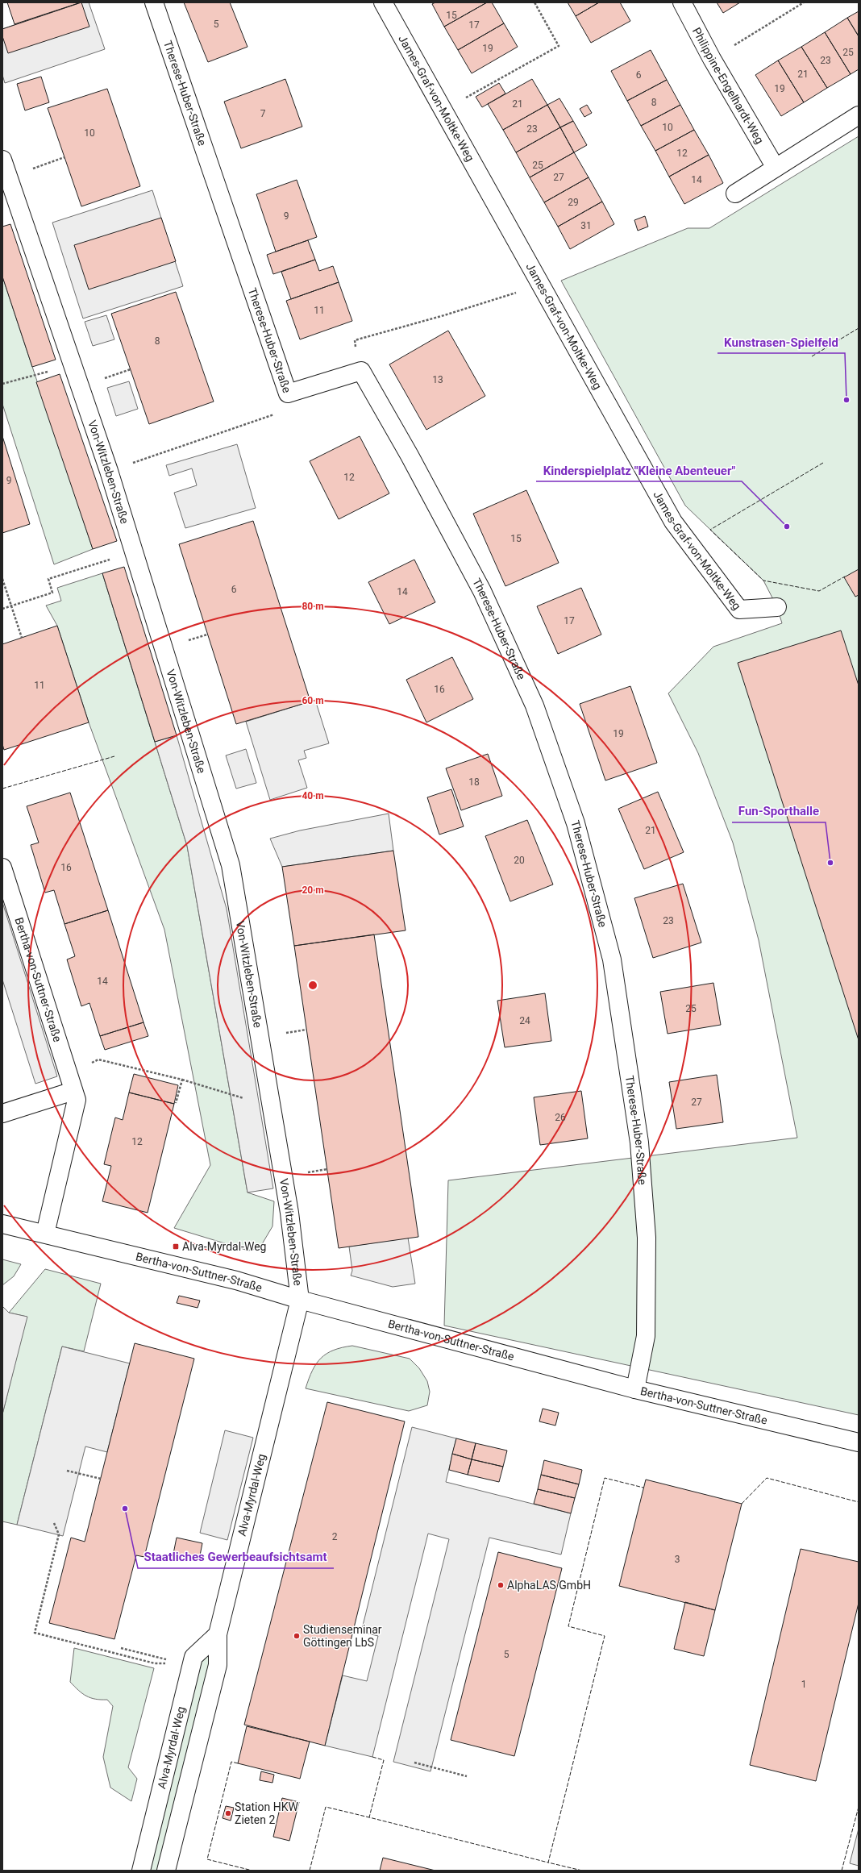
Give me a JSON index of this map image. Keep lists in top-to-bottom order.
{
  "streets": {
    "street": [
      "Philippine-Engelhardt-Weg",
      "Therese-Huber-Straße",
      "James-Graf-von-Moltke-Weg",
      "Von-Witzleben-Straße",
      "Bertha-von-Suttner-Straße",
      "Alva-Myrdal-Weg"
    ]
  },
  "crossings": [
    ["Therese-Huber-Straße", "Bertha-von-Suttner-Straße"],
    ["Von-Witzleben-Straße", "Bertha-von-Suttner-Straße"],
    ["Von-Witzleben-Straße", "Alva-Myrdal-Weg"],
    ["Bertha-von-Suttner-Straße", "Alva-Myrdal-Weg"]
  ],
  "places": {
    "other": [
      "Kunstrasen-Spielfeld",
      "Kinderspielplatz \"Kleine Abenteuer\"",
      "Fun-Sporthalle",
      "Staatliches Gewerbeaufsichtsamt",
      "AlphaLAS GmbH",
      "Studienseminar Göttingen LbS",
      "Station HKW Zieten 2"
    ],
    "transit": ["Alva-Myrdal-Weg"]
  },
  "house_numbers": [
    "15",
    "5",
    "17",
    "19",
    "25",
    "23",
    "21",
    "6",
    "19",
    "8",
    "21",
    "7",
    "10",
    "23",
    "10",
    "12",
    "25",
    "27",
    "14",
    "29",
    "9",
    "31",
    "11",
    "8",
    "13",
    "12",
    "9",
    "15",
    "6",
    "14",
    "17",
    "11",
    "16",
    "19",
    "18",
    "21",
    "20",
    "16",
    "23",
    "14",
    "25",
    "24",
    "27",
    "26",
    "12",
    "2",
    "3",
    "5",
    "1"
  ],
  "rings": [
    "80 m",
    "60 m",
    "40 m",
    "20 m"
  ]
}
